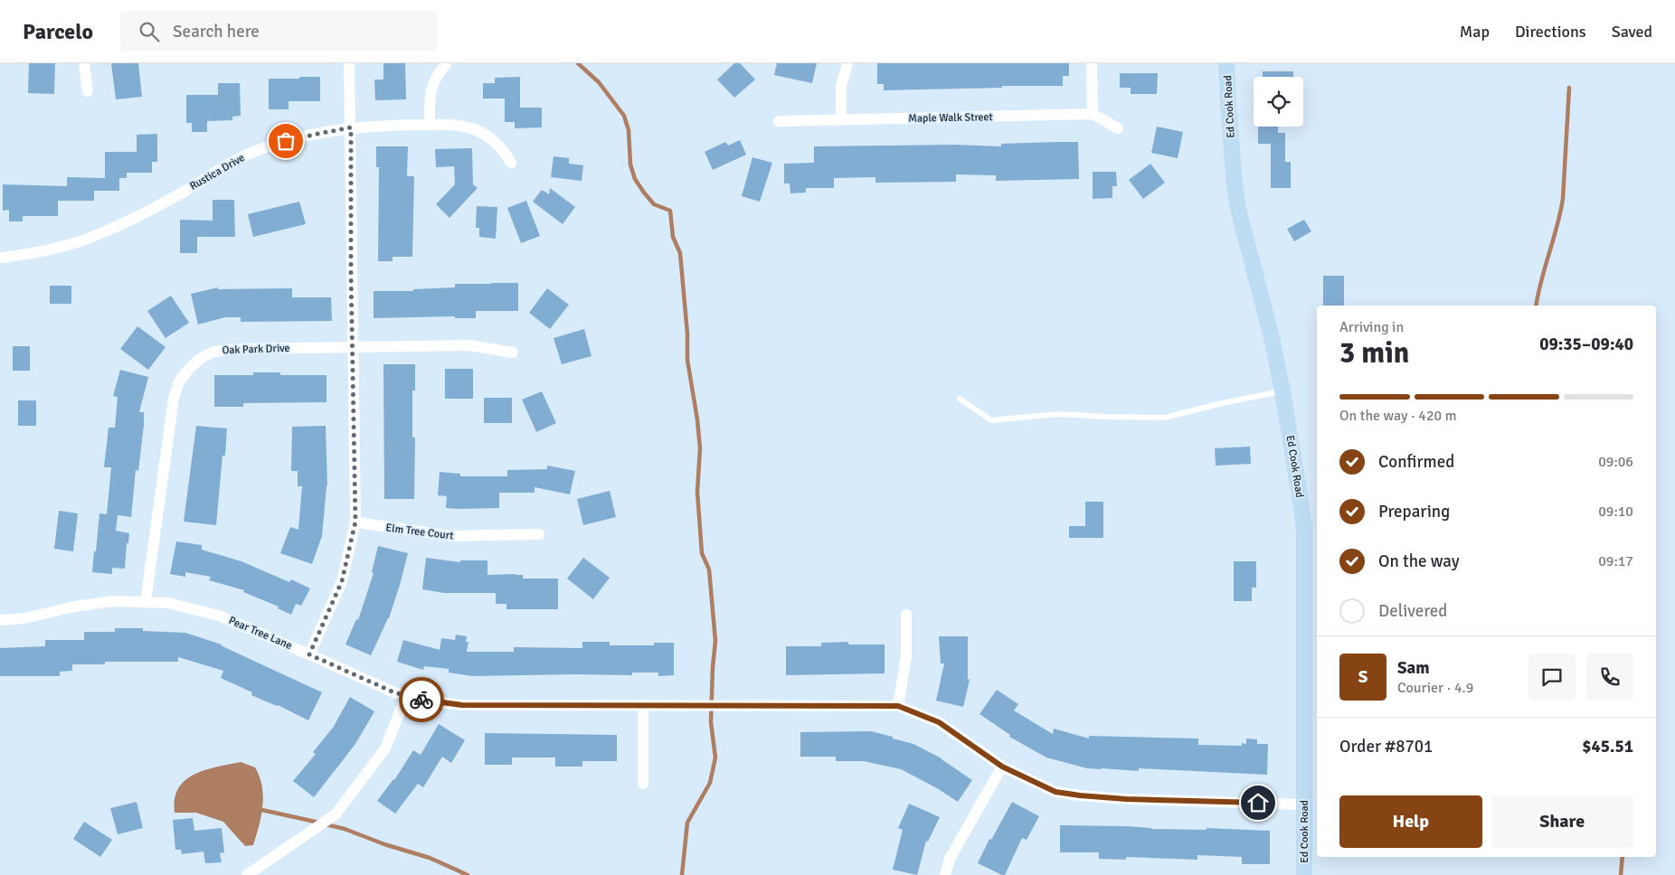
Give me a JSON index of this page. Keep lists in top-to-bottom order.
{
  "streets": {
    "street": [
      "Ed Cook Road",
      "Maple Walk Street",
      "Rustica Drive",
      "Oak Park Drive",
      "Elm Tree Court",
      "Pear Tree Lane"
    ]
  },
  "crossings": [
    ["Ed Cook Road", "Pear Tree Lane"],
    ["Oak Park Drive", "Pear Tree Lane"]
  ],
  "page": {
    "header": "Parcelo",
    "search": "Search here",
    "nav": ["Map", "Directions", "Saved"],
    "heading": ["3 min", "Arriving in", "09:35–09:40"],
    "panel": [
      "Sam",
      "Courier · 4.9",
      "Order #8701",
      "$45.51"
    ],
    "bar": "On the way · 420 m",
    "list": [
      ["Confirmed", "09:06"],
      ["Preparing", "09:10"],
      ["On the way", "09:17"],
      "Delivered"
    ],
    "round": "S",
    "buttons": ["Help", "Share"]
  }
}
